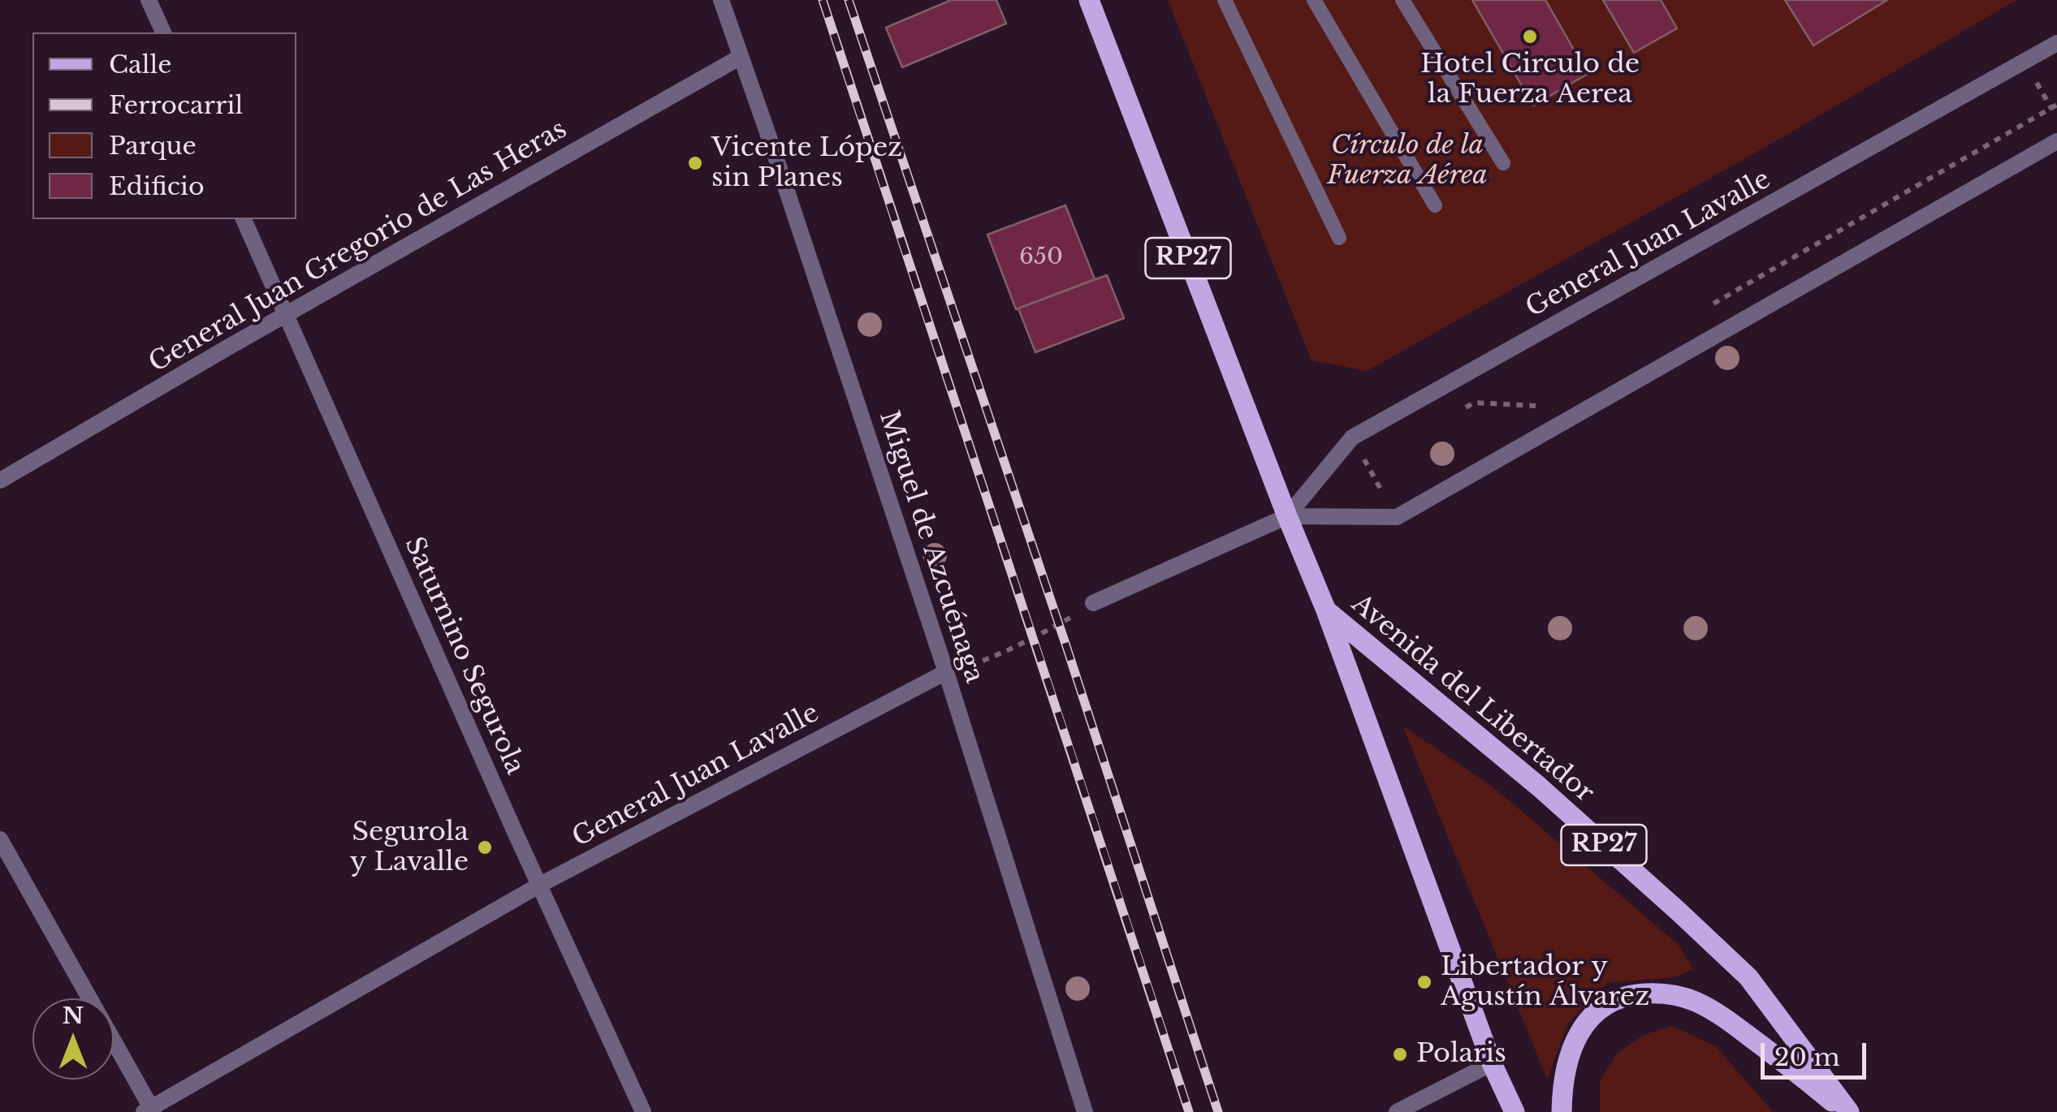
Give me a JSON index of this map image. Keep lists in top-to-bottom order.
{
  "streets": {
    "main road": ["RP27", "Avenida del Libertador"],
    "street": [
      "General Juan Lavalle",
      "General Juan Gregorio de Las Heras",
      "Miguel de Azcuénaga",
      "Saturnino Segurola"
    ]
  },
  "crossings": [
    ["General Juan Lavalle", "Miguel de Azcuénaga"],
    ["General Juan Lavalle", "Saturnino Segurola"],
    ["General Juan Lavalle", "Avenida del Libertador"],
    ["General Juan Gregorio de Las Heras", "Miguel de Azcuénaga"],
    ["General Juan Gregorio de Las Heras", "Saturnino Segurola"]
  ],
  "parks": ["Círculo de la Fuerza Aérea"],
  "places": [
    "Hotel Circulo de la Fuerza Aerea",
    "Vicente López sin Planes",
    "Segurola y Lavalle",
    "Libertador y Agustín Álvarez",
    "Polaris"
  ],
  "house_numbers": ["650"],
  "legend": [
    "Calle",
    "Ferrocarril",
    "Parque",
    "Edificio"
  ],
  "scale_bar": "20 m",
  "north": "top"
}
